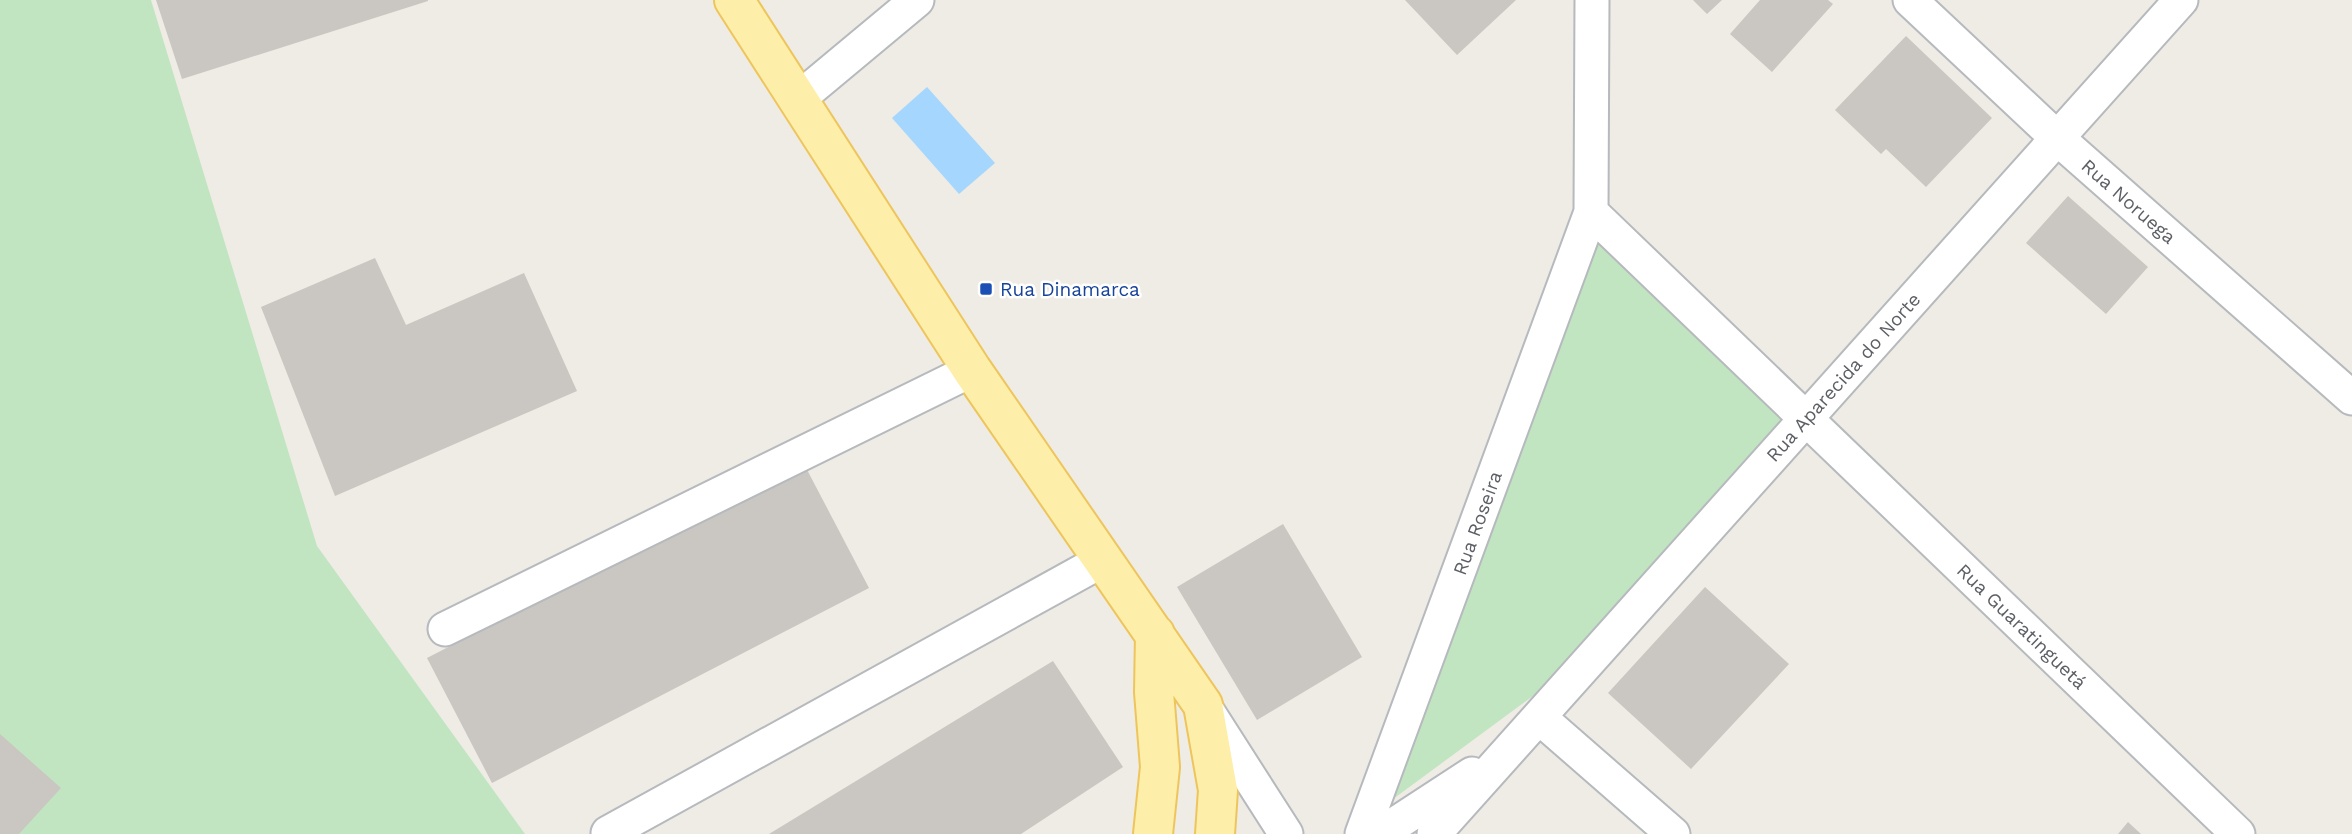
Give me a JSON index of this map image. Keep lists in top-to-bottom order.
{
  "streets": {
    "street": [
      "Rua Noruega",
      "Rua Aparecida do Norte",
      "Rua Roseira",
      "Rua Guaratinguetá"
    ]
  },
  "crossings": [
    ["Rua Noruega", "Rua Aparecida do Norte"],
    ["Rua Aparecida do Norte", "Rua Guaratinguetá"]
  ],
  "places": {
    "transit": ["Rua Dinamarca"]
  }
}
